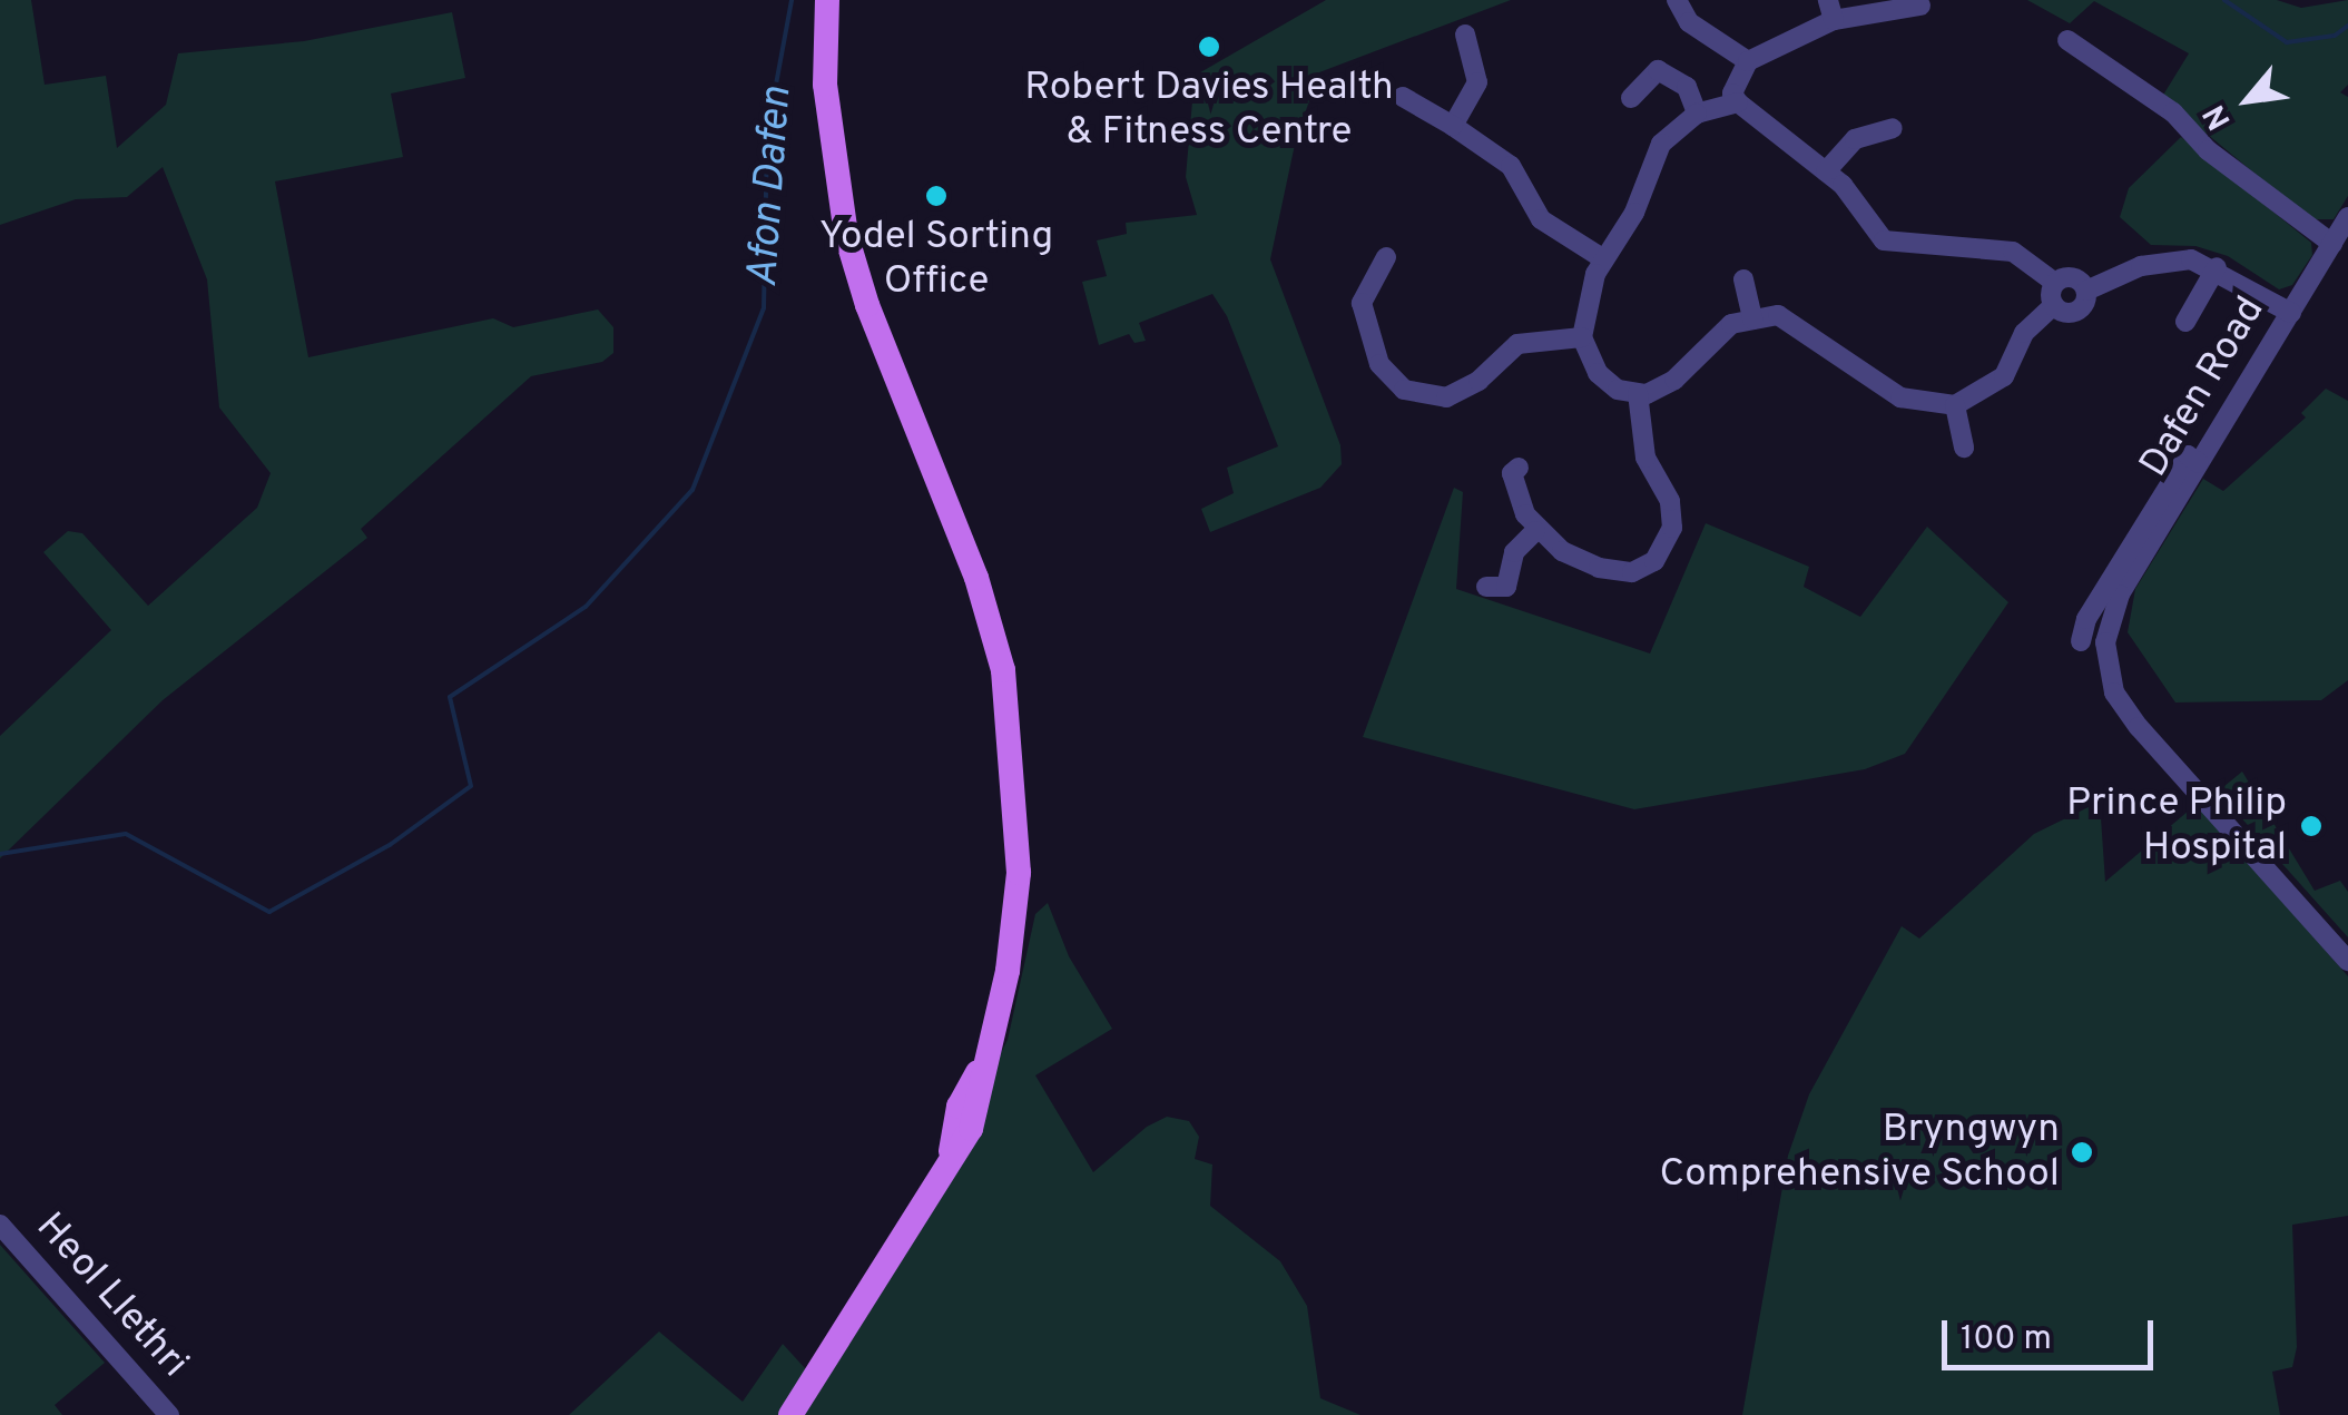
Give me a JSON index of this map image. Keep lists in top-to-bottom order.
{
  "streets": {
    "street": ["Dafen Road", "Heol Llethri"]
  },
  "water": ["Afon Dafen"],
  "places": [
    "Robert Davies Health & Fitness Centre",
    "Yodel Sorting Office",
    "Prince Philip Hospital",
    "Bryngwyn Comprehensive School"
  ],
  "scale_bar": "100 m",
  "north": "bottom left"
}
